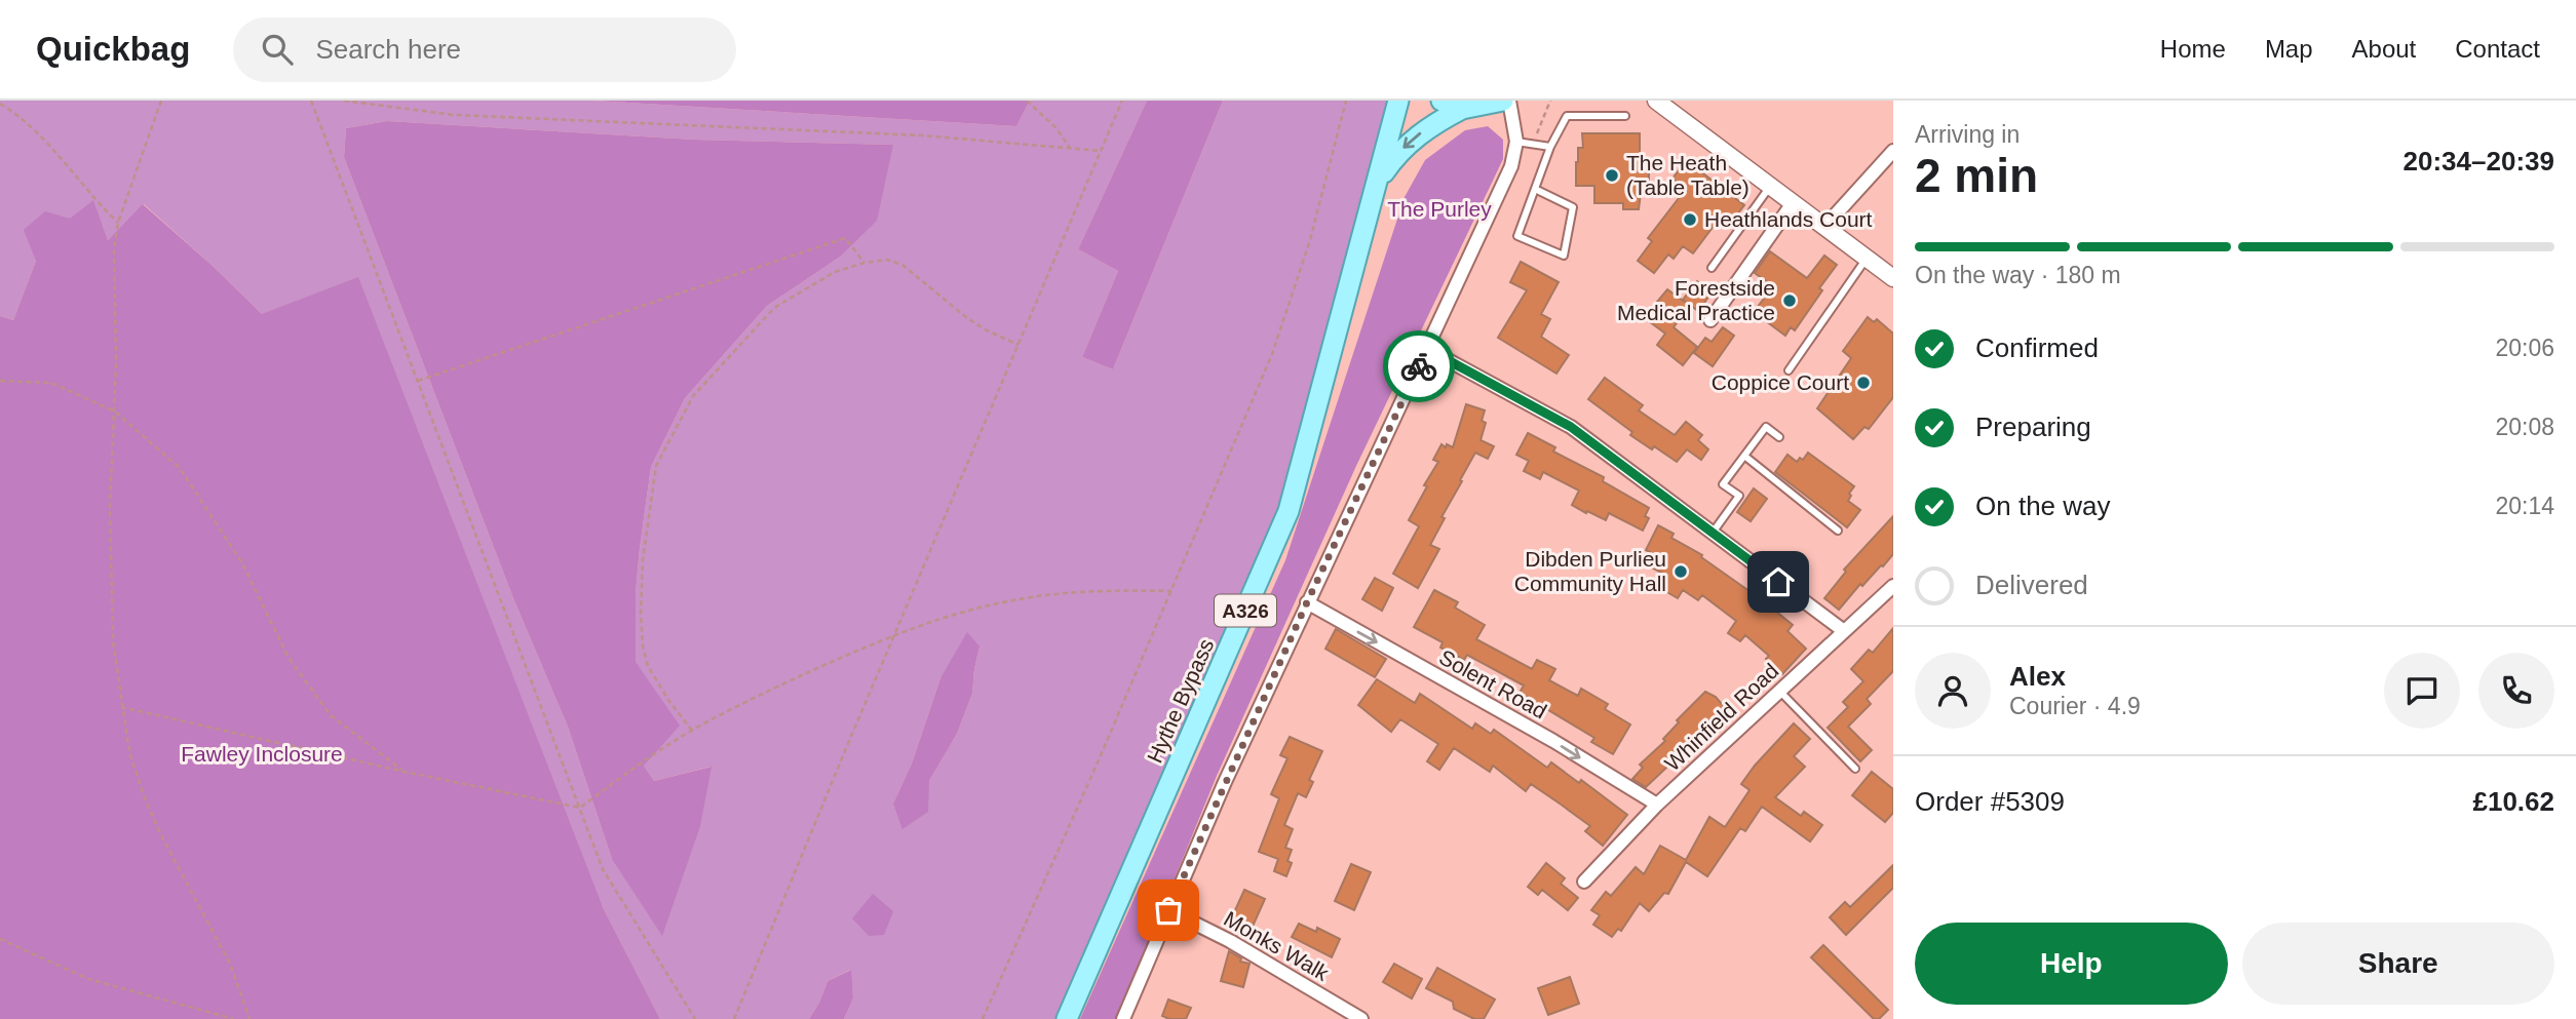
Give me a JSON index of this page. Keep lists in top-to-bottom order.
{
  "streets": {
    "main road": ["A326", "Hythe Bypass"],
    "street": ["Solent Road", "Whinfield Road", "Monks Walk"]
  },
  "crossings": [
    ["Solent Road", "Whinfield Road"]
  ],
  "one_way": ["Solent Road"],
  "parks": ["The Purley", "Fawley Inclosure"],
  "places": [
    "The Heath (Table Table)",
    "Heathlands Court",
    "Forestside Medical Practice",
    "Coppice Court",
    "Dibden Purlieu Community Hall"
  ],
  "page": {
    "header": "Quickbag",
    "search": "Search here",
    "nav": [
      "Home",
      "Map",
      "About",
      "Contact"
    ],
    "heading": ["2 min", "Arriving in", "20:34–20:39"],
    "panel": [
      "Alex",
      "Courier · 4.9",
      "Order #5309",
      "£10.62"
    ],
    "bar": "On the way · 180 m",
    "list": [
      ["Confirmed", "20:06"],
      ["Preparing", "20:08"],
      ["On the way", "20:14"],
      "Delivered"
    ],
    "buttons": ["Help", "Share"]
  }
}
